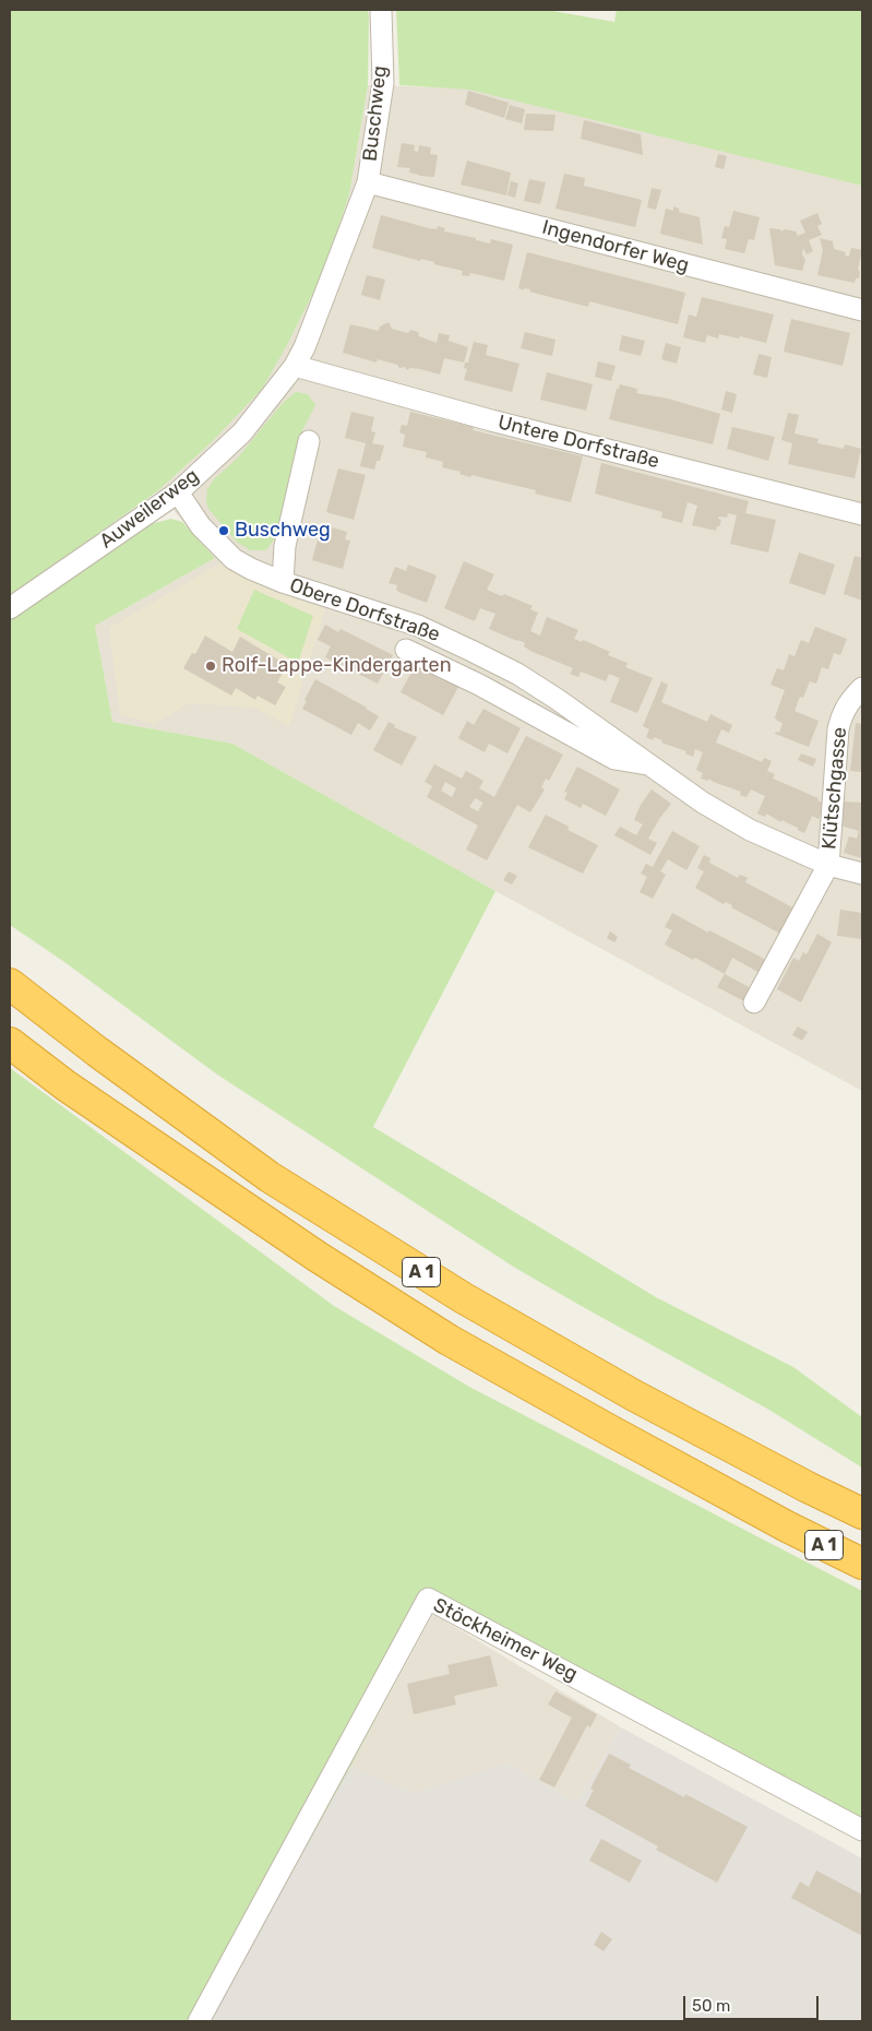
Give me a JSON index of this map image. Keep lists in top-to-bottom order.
{
  "streets": {
    "highway": ["A 1"],
    "street": [
      "Buschweg",
      "Ingendorfer Weg",
      "Untere Dorfstraße",
      "Auweilerweg",
      "Obere Dorfstraße",
      "Klütschgasse",
      "Stöckheimer Weg"
    ]
  },
  "crossings": [
    ["Buschweg", "Ingendorfer Weg"],
    ["Buschweg", "Untere Dorfstraße"],
    ["Buschweg", "Auweilerweg"],
    ["Untere Dorfstraße", "Auweilerweg"],
    ["Auweilerweg", "Obere Dorfstraße"],
    ["Obere Dorfstraße", "Klütschgasse"]
  ],
  "places": ["Buschweg", "Rolf-Lappe-Kindergarten"],
  "scale_bar": "50 m"
}
